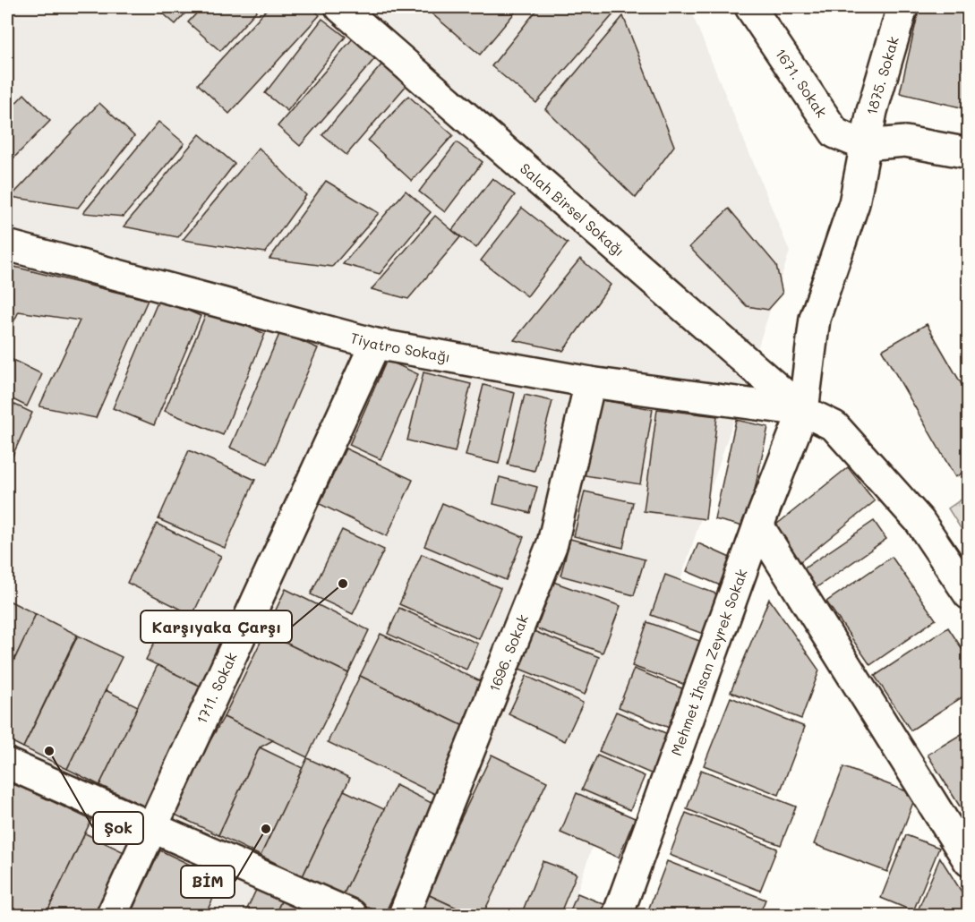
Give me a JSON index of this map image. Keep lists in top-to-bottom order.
{
  "streets": {
    "street": [
      "1875. Sokak",
      "1671. Sokak",
      "Salah Birsel Sokağı",
      "Tiyatro Sokağı",
      "1696. Sokak",
      "Mehmet İhsan Zeyrek Sokak",
      "1711. Sokak"
    ]
  },
  "crossings": [
    ["1875. Sokak", "1671. Sokak"],
    ["1875. Sokak", "Salah Birsel Sokağı"],
    ["1875. Sokak", "Tiyatro Sokağı"],
    ["1875. Sokak", "Mehmet İhsan Zeyrek Sokak"],
    ["Salah Birsel Sokağı", "Tiyatro Sokağı"],
    ["Salah Birsel Sokağı", "Mehmet İhsan Zeyrek Sokak"],
    ["Tiyatro Sokağı", "1696. Sokak"],
    ["Tiyatro Sokağı", "Mehmet İhsan Zeyrek Sokak"],
    ["Tiyatro Sokağı", "1711. Sokak"]
  ],
  "places": ["Karşıyaka Çarşı", "Şok", "BİM"]
}
